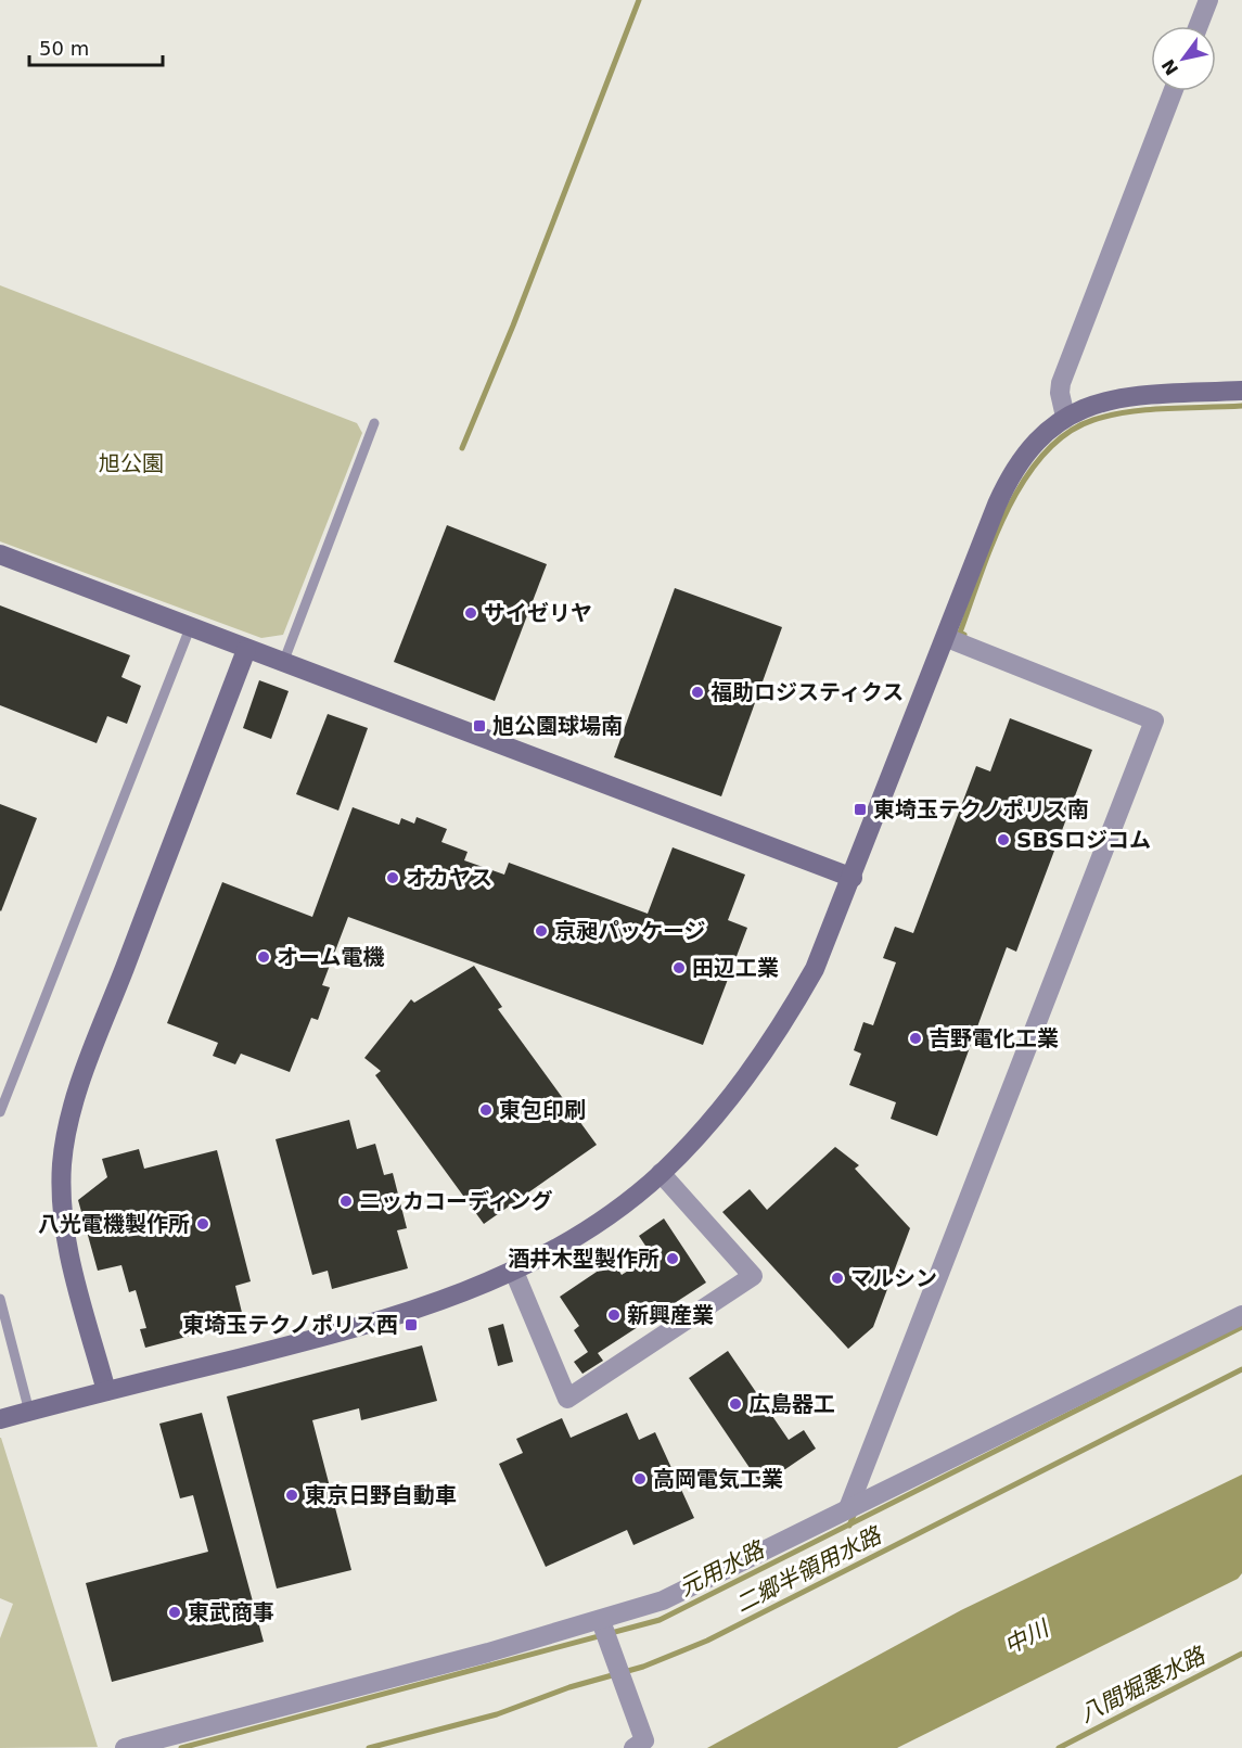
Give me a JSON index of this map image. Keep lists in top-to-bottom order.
{
  "water": [
    "元用水路",
    "二郷半領用水路",
    "中川",
    "八間堀悪水路"
  ],
  "parks": ["旭公園"],
  "places": {
    "other": [
      "サイゼリヤ",
      "福助ロジスティクス",
      "SBSロジコム",
      "オカヤス",
      "京昶パッケージ",
      "オーム電機",
      "田辺工業",
      "吉野電化工業",
      "東包印刷",
      "ニッカコーディング",
      "八光電機製作所",
      "酒井木型製作所",
      "マルシン",
      "新興産業",
      "広島器工",
      "高岡電気工業",
      "東京日野自動車",
      "東武商事"
    ],
    "transit": ["旭公園球場南", "東埼玉テクノポリス南", "東埼玉テクノポリス西"]
  },
  "scale_bar": "50 m",
  "north": "bottom left"
}
